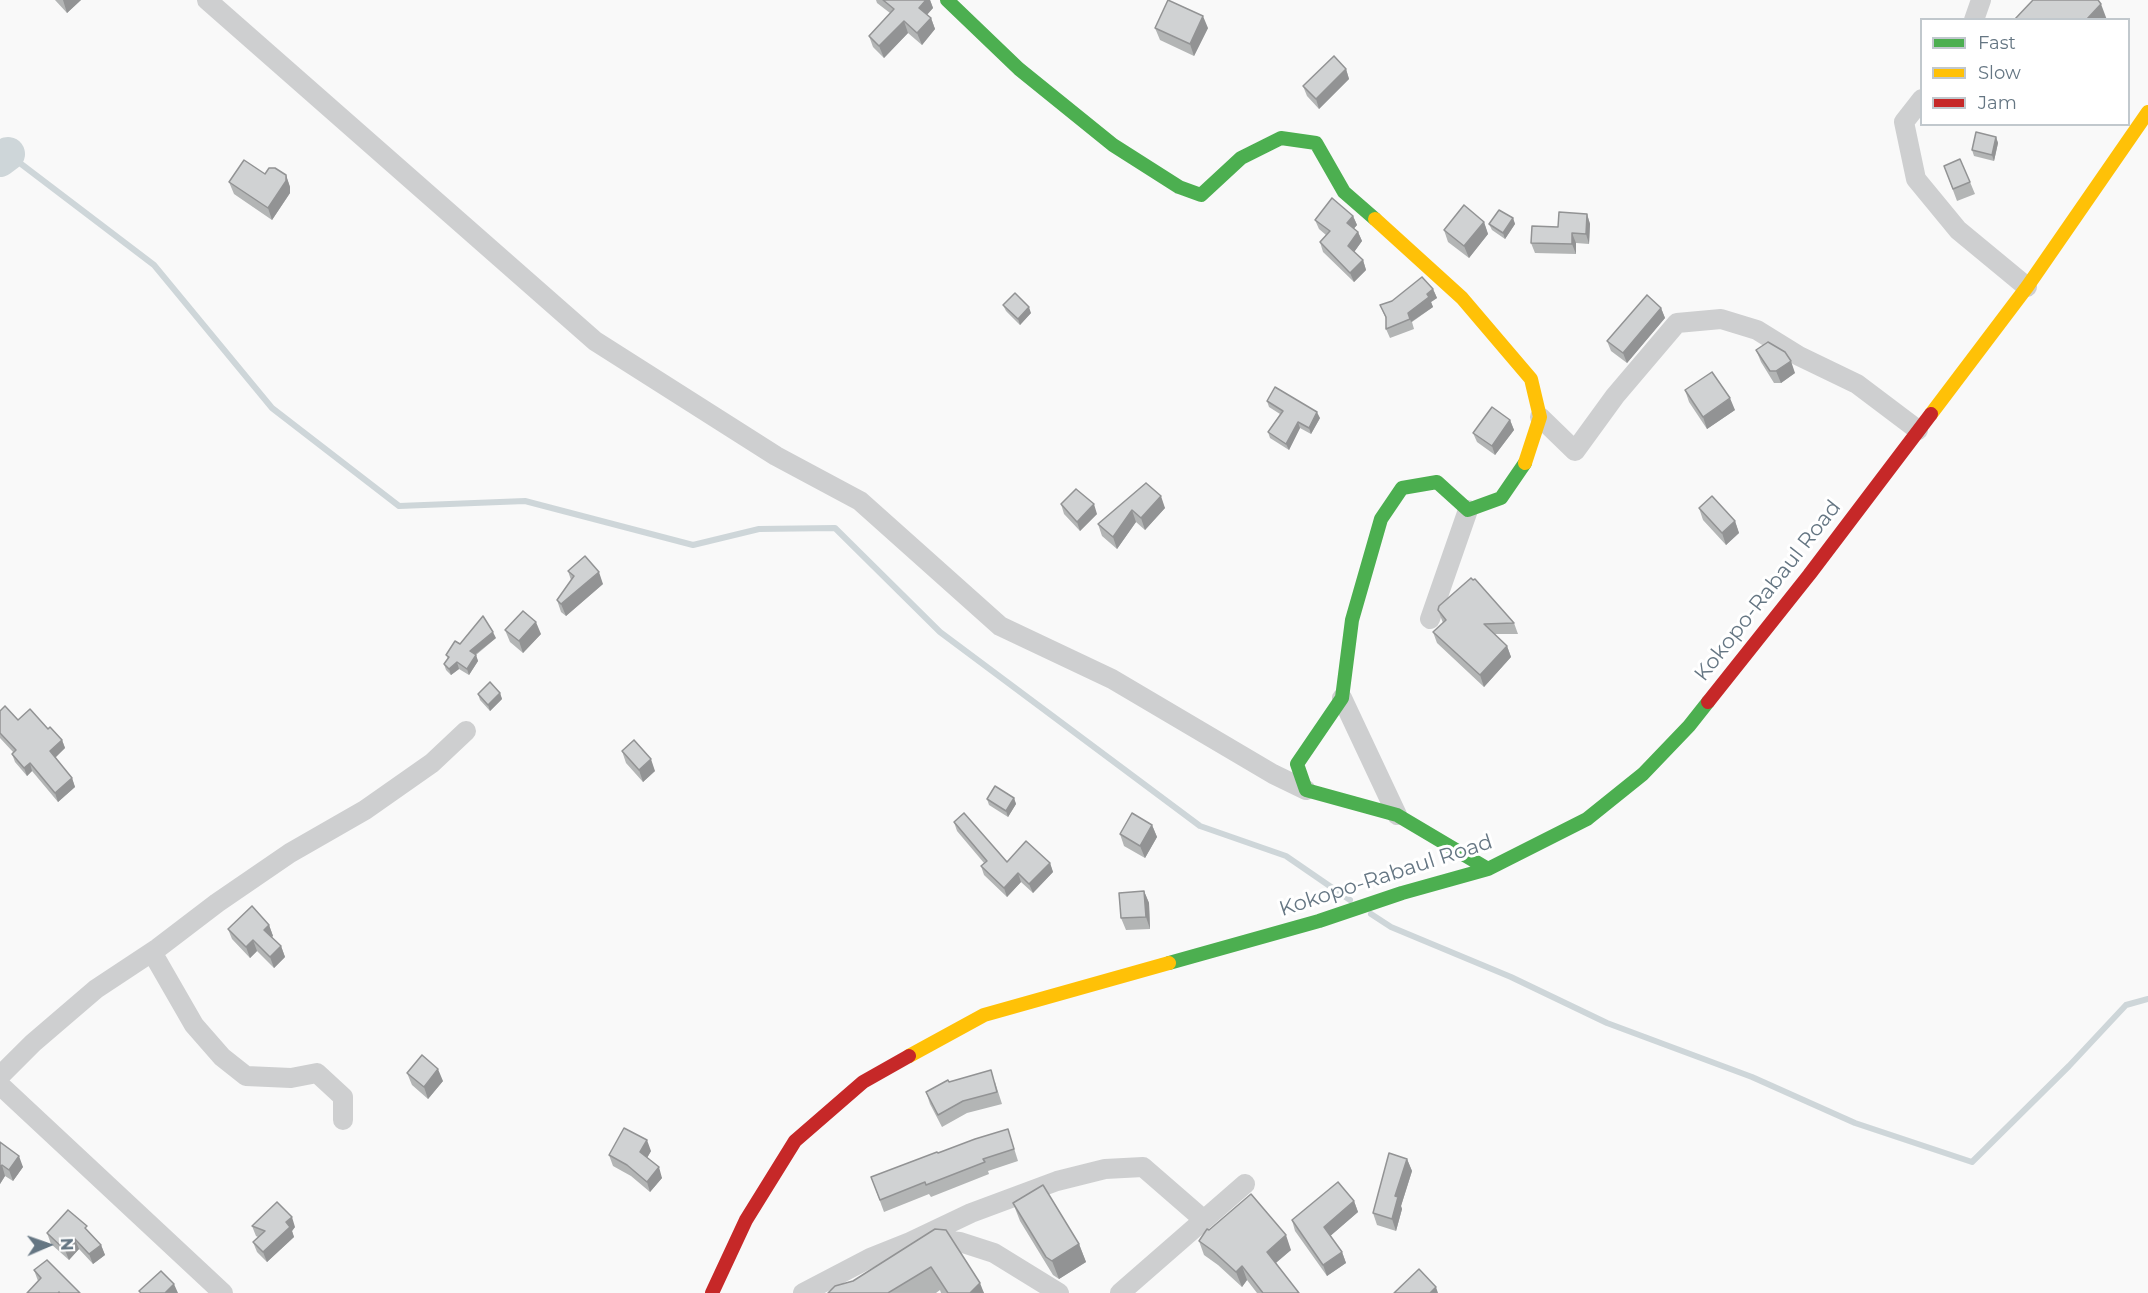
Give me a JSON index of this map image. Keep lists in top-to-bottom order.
{
  "streets": {
    "main road": ["Kokopo-Rabaul Road"]
  },
  "legend": ["Fast", "Slow", "Jam"],
  "north": "right"
}
